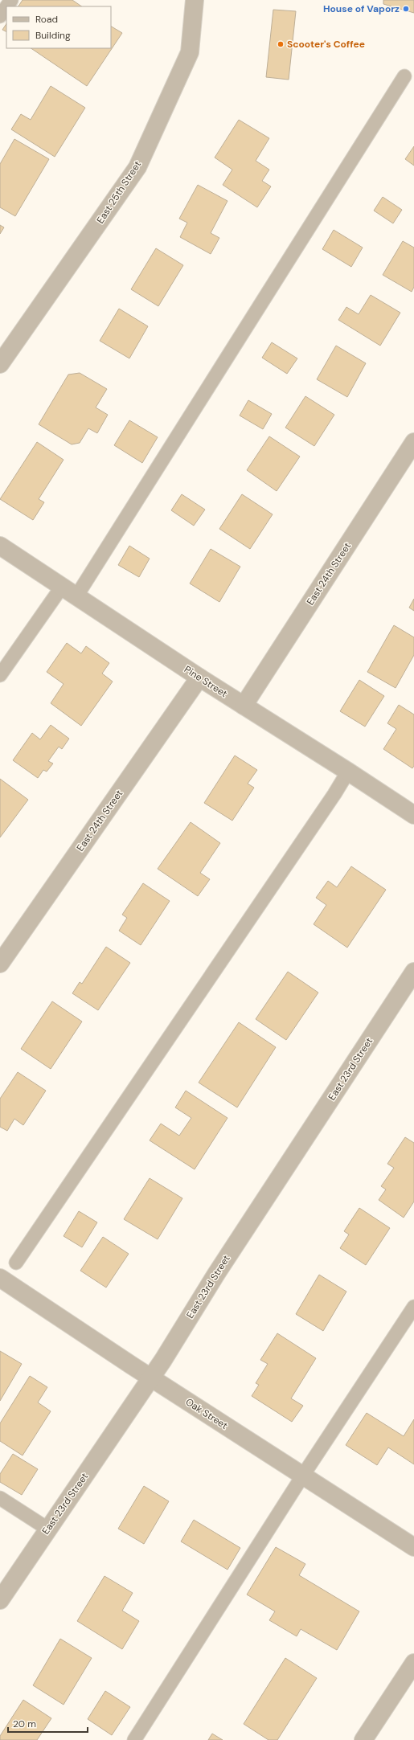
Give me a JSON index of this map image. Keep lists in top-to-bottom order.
{
  "streets": {
    "street": [
      "East 25th Street",
      "East 24th Street",
      "Pine Street",
      "East 23rd Street",
      "Oak Street"
    ]
  },
  "crossings": [
    ["East 24th Street", "Pine Street"],
    ["East 23rd Street", "Oak Street"]
  ],
  "places": ["House of Vaporz", "Scooter's Coffee"],
  "legend": ["Road", "Building"],
  "scale_bar": "20 m"
}
